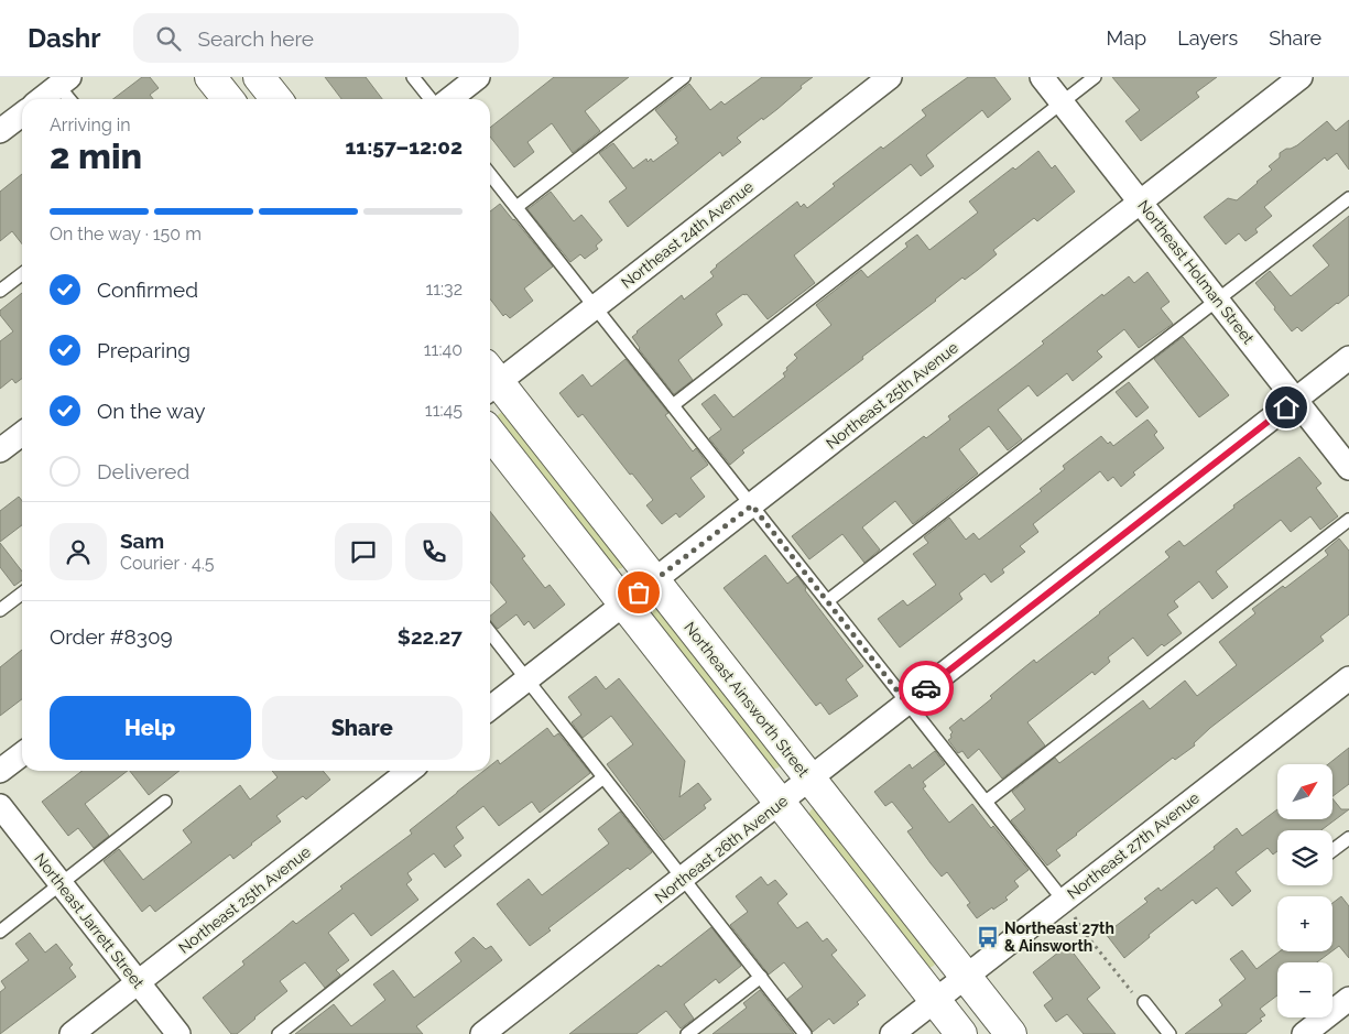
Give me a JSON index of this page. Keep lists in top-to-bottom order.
{
  "streets": {
    "street": [
      "Northeast 24th Avenue",
      "Northeast Holman Street",
      "Northeast 25th Avenue",
      "Northeast Ainsworth Street",
      "Northeast 27th Avenue",
      "Northeast 26th Avenue",
      "Northeast Jarrett Street"
    ]
  },
  "crossings": [
    ["Northeast Holman Street", "Northeast 25th Avenue"],
    ["Northeast Holman Street", "Northeast 26th Avenue"],
    ["Northeast 25th Avenue", "Northeast Ainsworth Street"],
    ["Northeast 25th Avenue", "Northeast Jarrett Street"],
    ["Northeast Ainsworth Street", "Northeast 27th Avenue"],
    ["Northeast Ainsworth Street", "Northeast 26th Avenue"]
  ],
  "places": {
    "bus stop": ["Northeast 27th & Ainsworth"]
  },
  "north": "top right",
  "page": {
    "header": "Dashr",
    "search": "Search here",
    "nav": ["Map", "Layers", "Share"],
    "heading": ["2 min", "Arriving in", "11:57–12:02"],
    "panel": [
      "Sam",
      "Courier · 4.5",
      "Order #8309",
      "$22.27"
    ],
    "bar": "On the way · 150 m",
    "list": [
      ["Confirmed", "11:32"],
      ["Preparing", "11:40"],
      ["On the way", "11:45"],
      "Delivered"
    ],
    "buttons": ["Help", "Share"],
    "map_buttons": ["+", "−"]
  }
}
